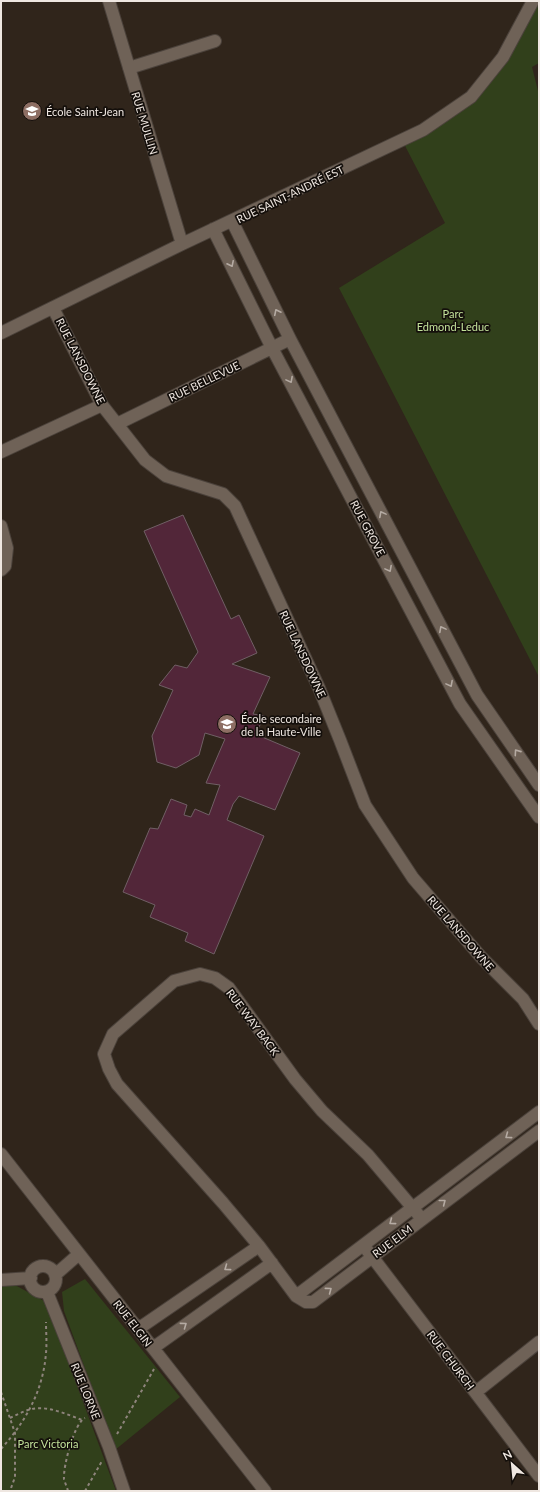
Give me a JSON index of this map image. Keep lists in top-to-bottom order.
{
  "streets": {
    "street": [
      "RUE MULLIN",
      "RUE SAINT-ANDRÉ EST",
      "RUE LANSDOWNE",
      "RUE BELLEVUE",
      "RUE GROVE",
      "RUE WAY BACK",
      "RUE ELM",
      "RUE ELGIN",
      "RUE CHURCH",
      "RUE LORNE"
    ]
  },
  "crossings": [
    ["RUE MULLIN", "RUE SAINT-ANDRÉ EST"],
    ["RUE SAINT-ANDRÉ EST", "RUE LANSDOWNE"],
    ["RUE SAINT-ANDRÉ EST", "RUE GROVE"],
    ["RUE LANSDOWNE", "RUE BELLEVUE"],
    ["RUE BELLEVUE", "RUE GROVE"],
    ["RUE WAY BACK", "RUE ELM"],
    ["RUE ELM", "RUE CHURCH"]
  ],
  "parks": ["Parc Edmond-Leduc", "Parc Victoria"],
  "places": {
    "school or university": ["École Saint-Jean", "École secondaire de la Haute-Ville"]
  },
  "north": "top left"
}
